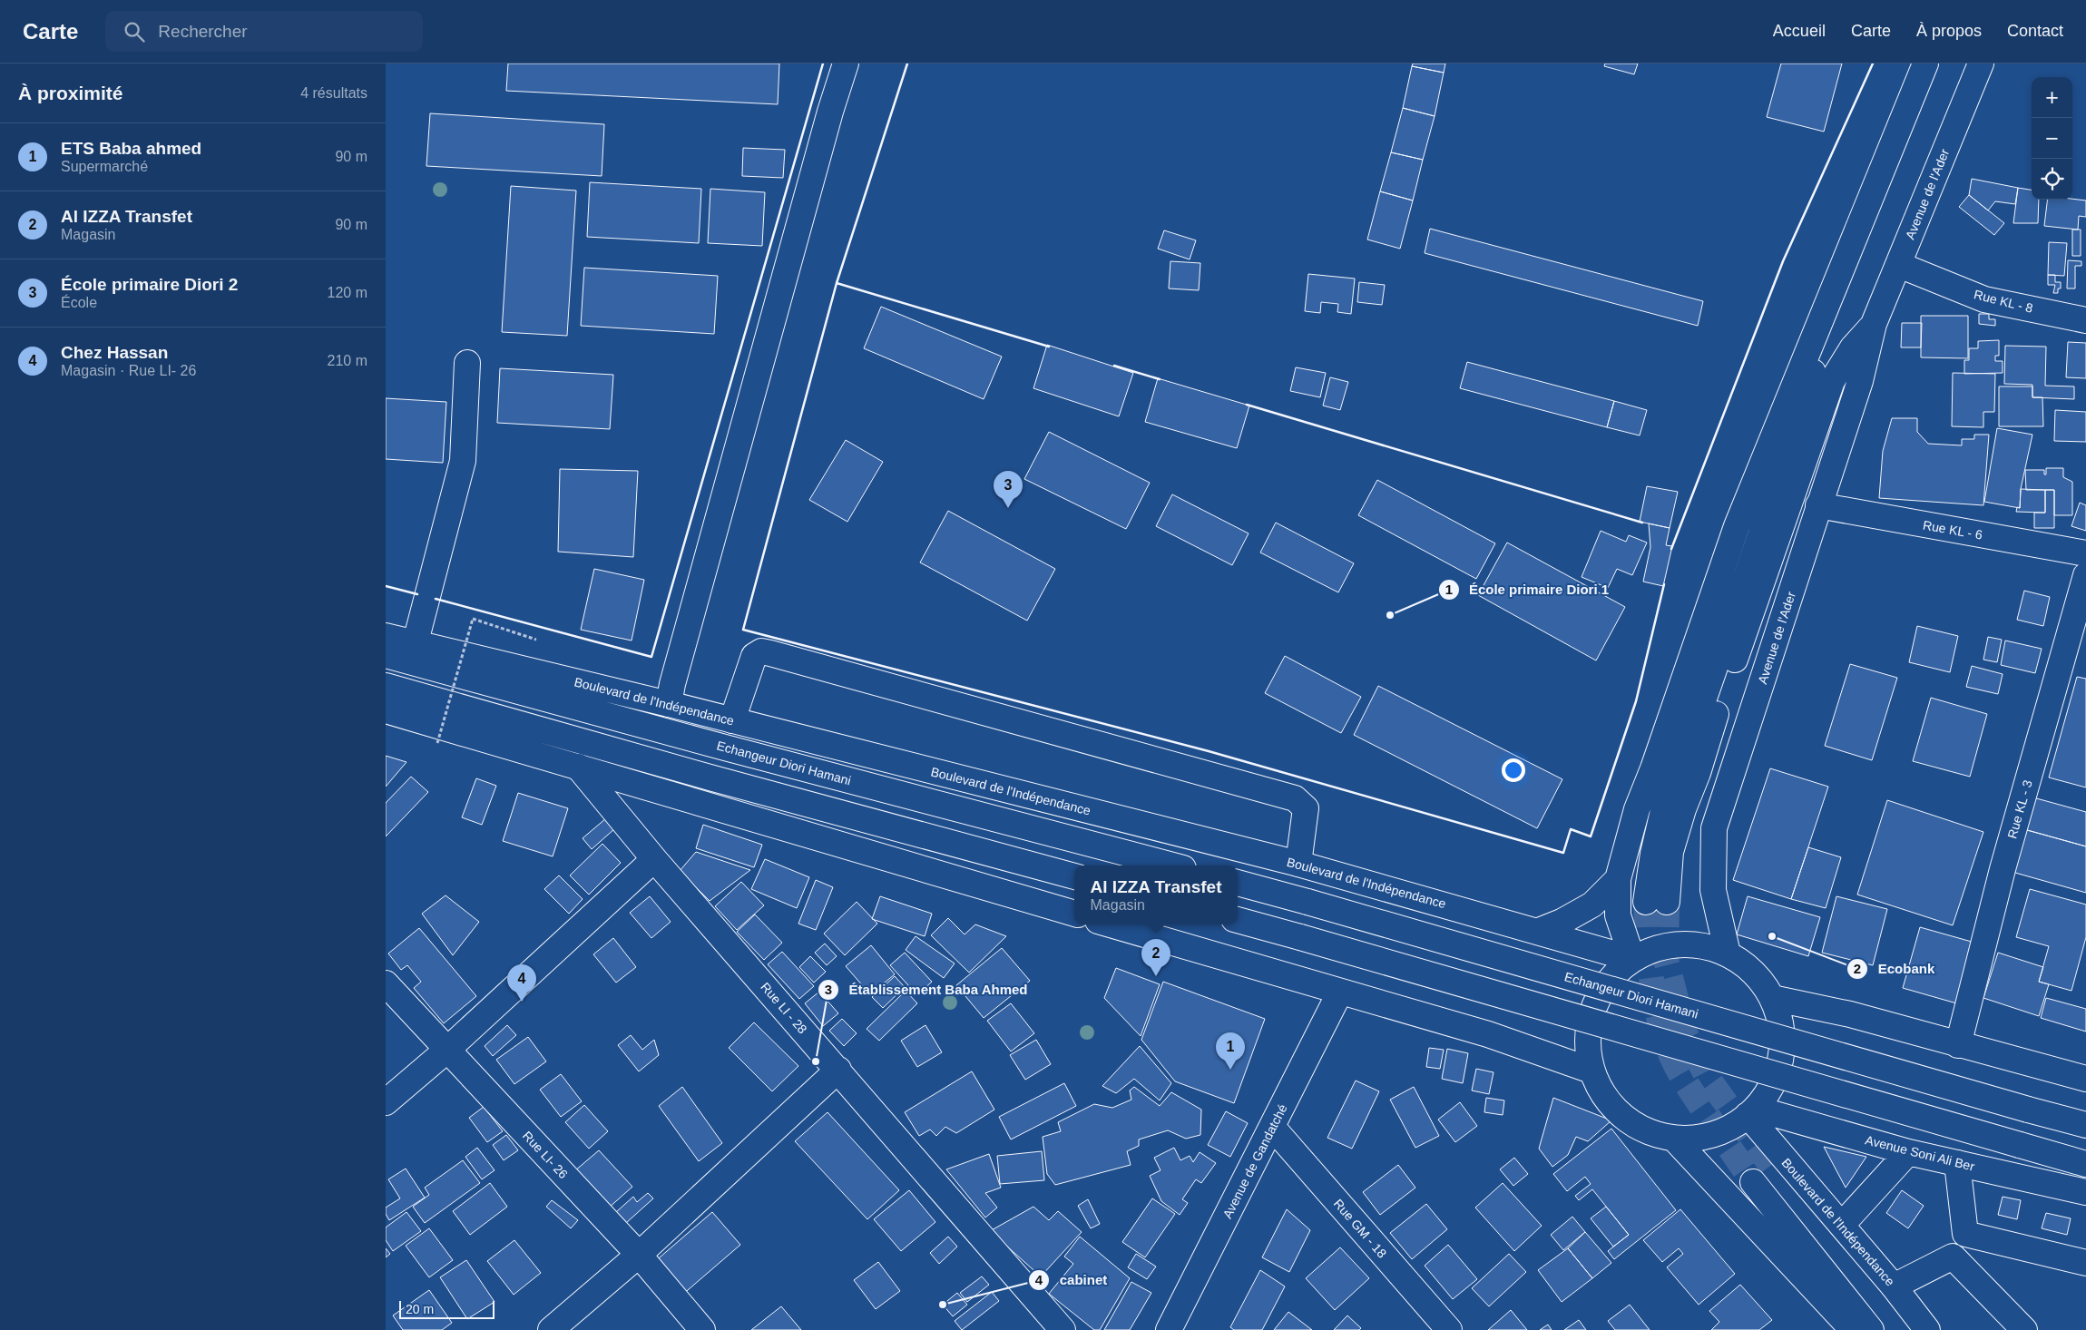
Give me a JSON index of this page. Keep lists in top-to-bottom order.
{
  "streets": {
    "main road": [
      "Avenue de l'Ader",
      "Rue KL - 8",
      "Rue KL - 6",
      "Boulevard de l'Indépendance",
      "Echangeur Diori Hamani",
      "Rue KL - 3",
      "Rue LI - 28",
      "Avenue Soni Ali Ber",
      "Rue LI- 26",
      "Avenue de Gandatché",
      "Rue GM - 18"
    ]
  },
  "crossings": [
    ["Avenue de l'Ader", "Rue KL - 8"],
    ["Avenue de l'Ader", "Rue KL - 6"],
    ["Avenue de l'Ader", "Boulevard de l'Indépendance"],
    ["Boulevard de l'Indépendance", "Avenue Soni Ali Ber"],
    ["Avenue de Gandatché", "Rue GM - 18"]
  ],
  "places": [
    "École primaire Diori 1",
    "Ecobank",
    "Établissement Baba Ahmed",
    "cabinet"
  ],
  "scale_bar": "20 m",
  "page": {
    "header": "Carte",
    "search": "Rechercher",
    "nav": [
      "Accueil",
      "Carte",
      "À propos",
      "Contact"
    ],
    "heading": ["À proximité", "4 résultats"],
    "map_buttons": ["+", "−"],
    "list": [
      {
        "mark": "1",
        "name": "ETS Baba ahmed",
        "note": "Supermarché",
        "value": "90 m"
      },
      {
        "mark": "2",
        "name": "Al IZZA Transfet",
        "note": "Magasin",
        "value": "90 m"
      },
      {
        "mark": "3",
        "name": "École primaire Diori 2",
        "note": "École",
        "value": "120 m"
      },
      {
        "mark": "4",
        "name": "Chez Hassan",
        "note": "Magasin · Rue LI- 26",
        "value": "210 m"
      }
    ],
    "pins": [
      "3",
      "2",
      "4",
      "1"
    ],
    "popup": ["Al IZZA Transfet", "Magasin"],
    "scale": "20 m"
  }
}
